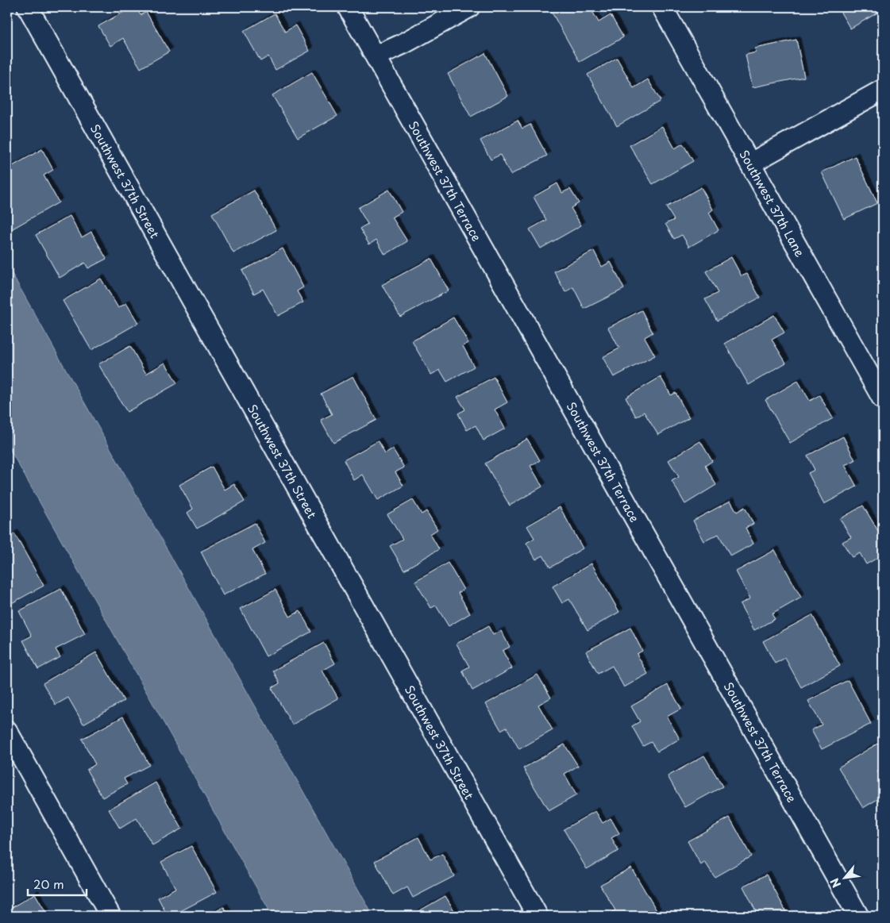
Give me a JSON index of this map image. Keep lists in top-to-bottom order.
{
  "streets": {
    "street": ["Southwest 37th Street", "Southwest 37th Terrace", "Southwest 37th Lane"]
  },
  "scale_bar": "20 m",
  "north": "bottom left"
}
